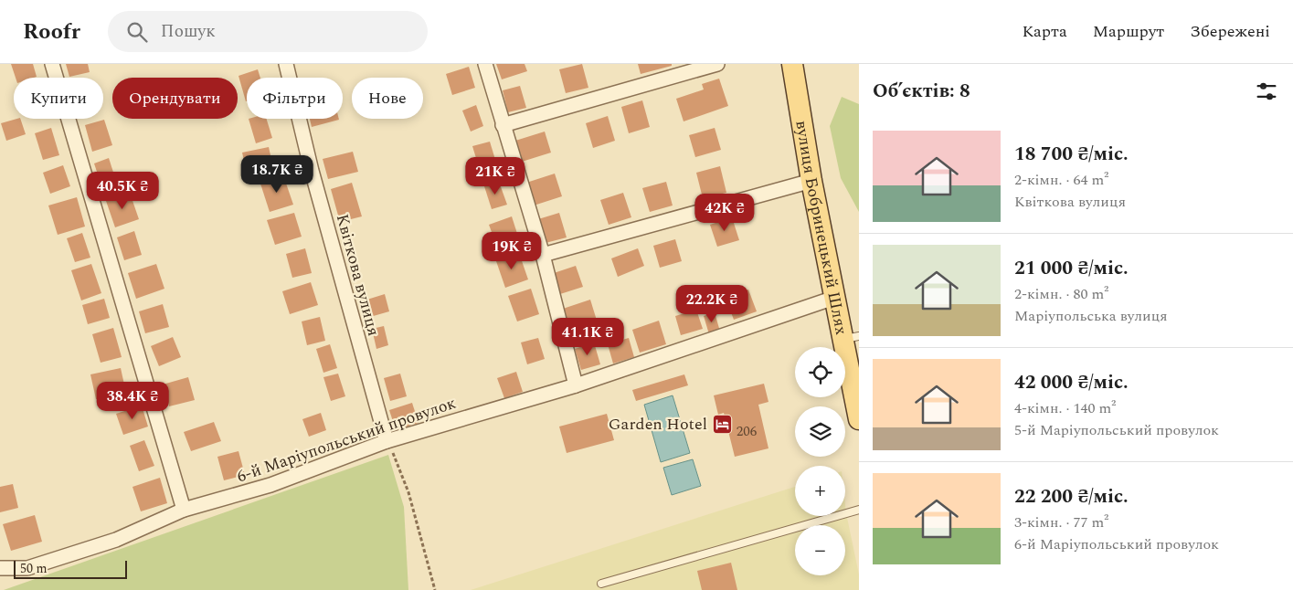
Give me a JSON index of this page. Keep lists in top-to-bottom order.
{
  "streets": {
    "main road": ["вулиця Бобринецький Шлях"],
    "street": ["Квіткова вулиця", "6-й Маріупольський провулок"]
  },
  "crossings": [
    ["вулиця Бобринецький Шлях", "6-й Маріупольський провулок"],
    ["Квіткова вулиця", "6-й Маріупольський провулок"]
  ],
  "places": {
    "hotel": ["Garden Hotel"]
  },
  "house_numbers": ["206"],
  "scale_bar": "50 m",
  "page": {
    "header": "Roofr",
    "search": "Пошук",
    "nav": ["Карта", "Маршрут", "Збережені"],
    "heading": "Об’єктів: 8",
    "chip": [
      "Купити",
      "Орендувати",
      "Фільтри",
      "Нове"
    ],
    "list": [
      {
        "name": "18 700 ₴/міс.",
        "note": "2-кімн. · 64 m² · Квіткова вулиця"
      },
      {
        "name": "21 000 ₴/міс.",
        "note": "2-кімн. · 80 m² · Маріупольська вулиця"
      },
      {
        "name": "42 000 ₴/міс.",
        "note": "4-кімн. · 140 m² · 5-й Маріупольський провулок"
      },
      {
        "name": "22 200 ₴/міс.",
        "note": "3-кімн. · 77 m² · 6-й Маріупольський провулок"
      }
    ],
    "price": [
      "18.7K ₴",
      "21K ₴",
      "40.5K ₴",
      "42K ₴",
      "19K ₴",
      "22.2K ₴",
      "41.1K ₴",
      "38.4K ₴"
    ],
    "map_buttons": ["+", "−"],
    "scale": "50 m"
  }
}
